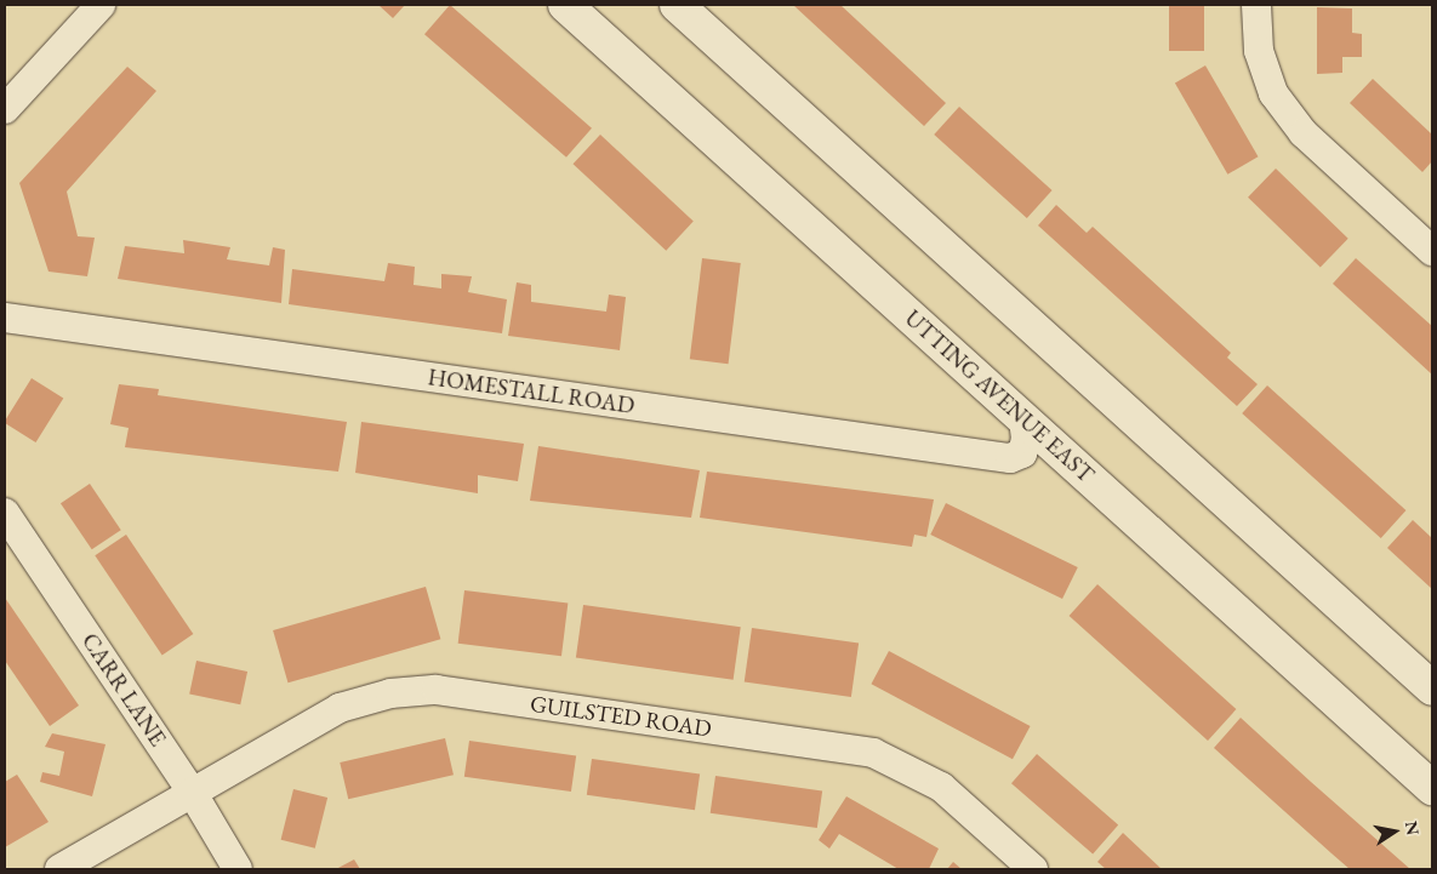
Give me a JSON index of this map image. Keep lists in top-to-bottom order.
{
  "streets": {
    "street": [
      "HOMESTALL ROAD",
      "UTTING AVENUE EAST",
      "CARR LANE",
      "GUILSTED ROAD"
    ]
  },
  "crossings": [
    ["HOMESTALL ROAD", "UTTING AVENUE EAST"],
    ["CARR LANE", "GUILSTED ROAD"]
  ],
  "north": "right"
}
